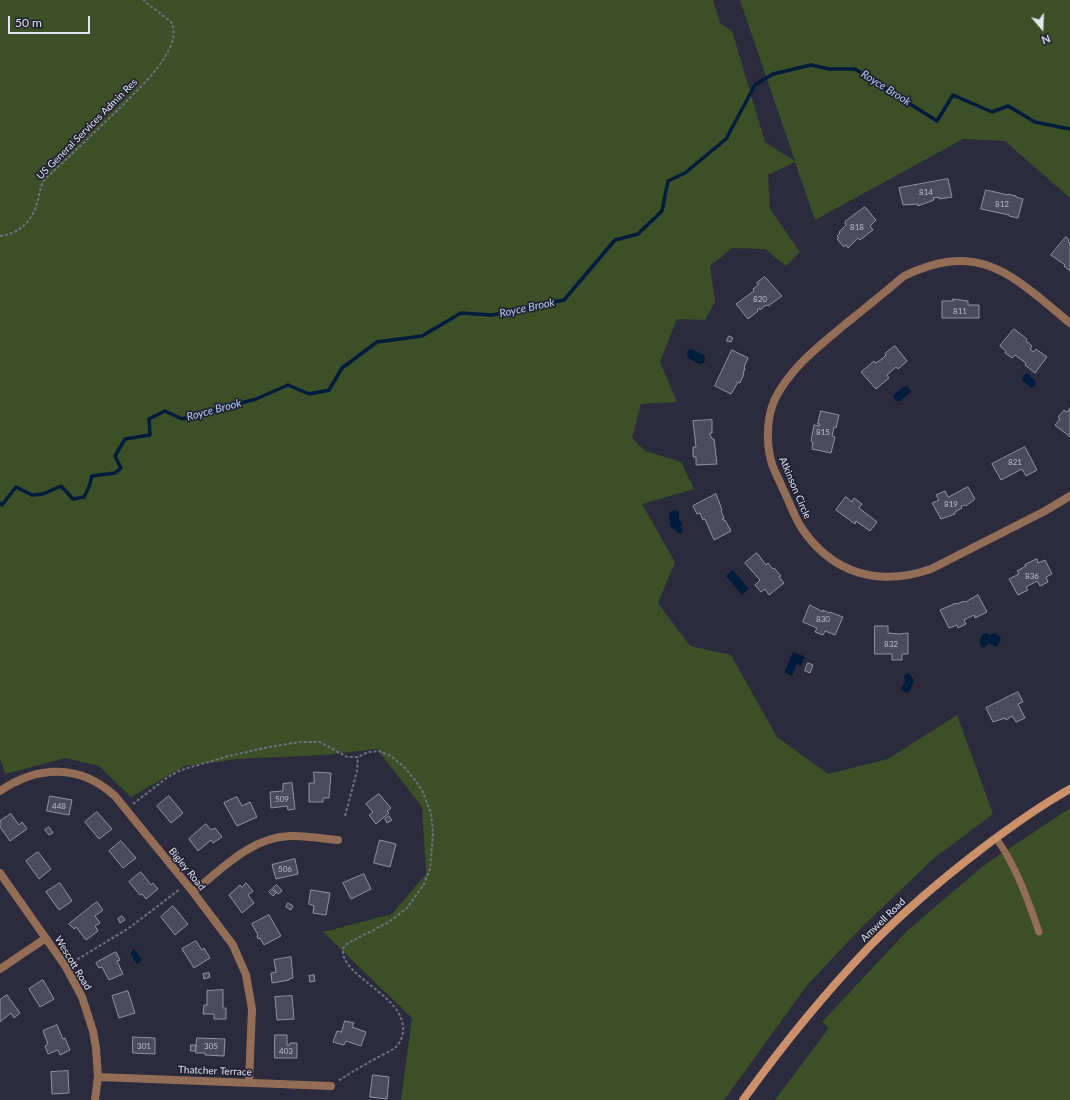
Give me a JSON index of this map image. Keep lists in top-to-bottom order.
{
  "streets": {
    "main road": ["Amwell Road"],
    "street": [
      "Atkinson Circle",
      "Bigley Road",
      "Wescott Road",
      "Thatcher Terrace"
    ],
    "path": ["US General Services Admin Res"]
  },
  "crossings": [
    ["Bigley Road", "Thatcher Terrace"],
    ["Wescott Road", "Thatcher Terrace"]
  ],
  "water": ["Royce Brook"],
  "house_numbers": [
    "814",
    "812",
    "818",
    "820",
    "811",
    "815",
    "821",
    "819",
    "836",
    "830",
    "832",
    "509",
    "448",
    "506",
    "301",
    "305",
    "403"
  ],
  "scale_bar": "50 m",
  "north": "bottom"
}
